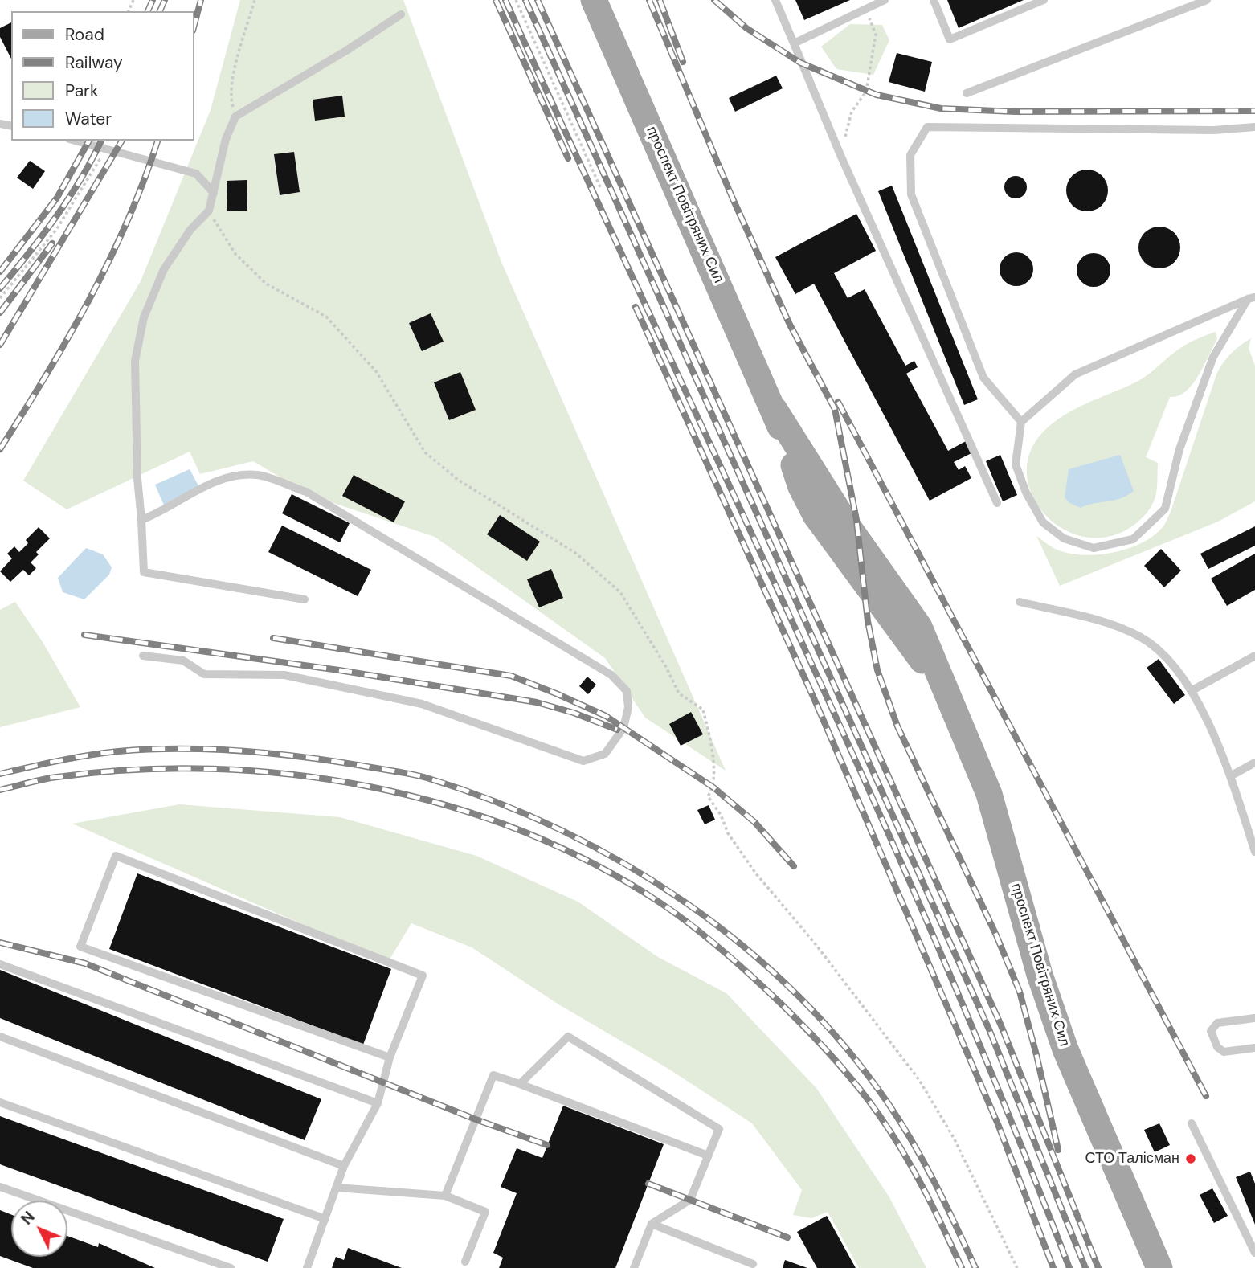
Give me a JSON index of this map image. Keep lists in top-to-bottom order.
{
  "streets": {
    "main road": ["проспект Повітряних Сил"]
  },
  "places": ["СТО Талісман"],
  "legend": [
    "Road",
    "Railway",
    "Park",
    "Water"
  ],
  "north": "top left"
}
